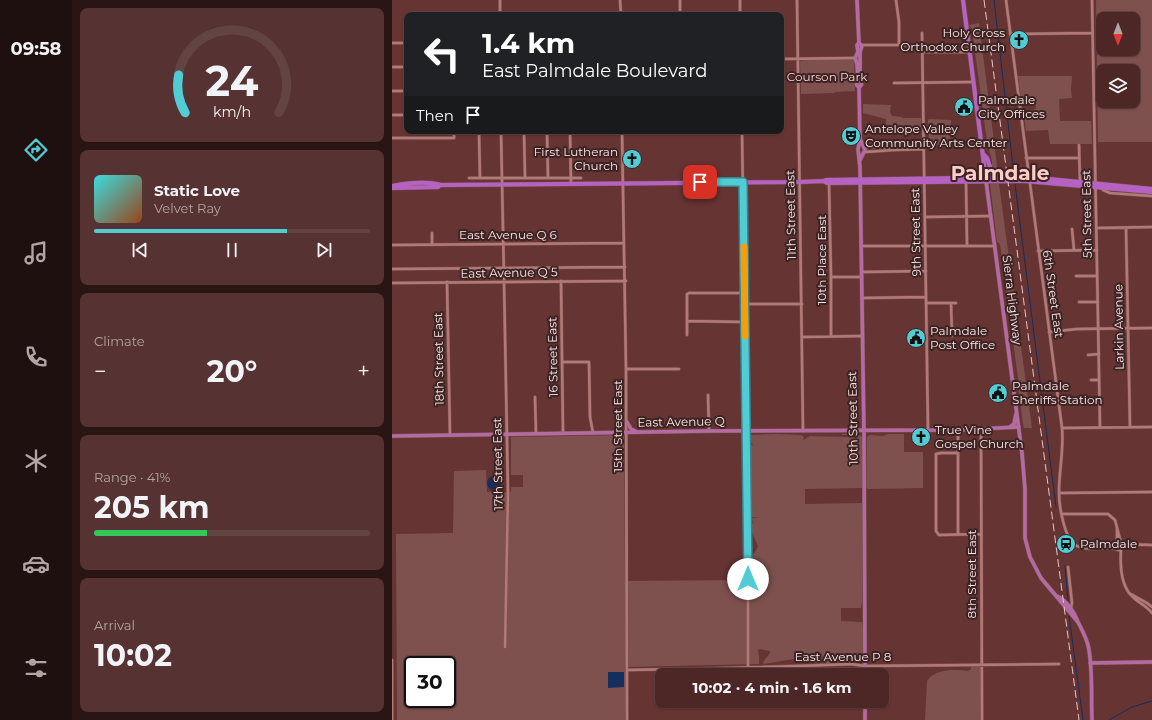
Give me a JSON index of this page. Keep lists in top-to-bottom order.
{
  "streets": {
    "highway": ["Sierra Highway"],
    "main road": ["10th Street East", "East Avenue Q"],
    "street": [
      "5th Street East",
      "11th Street East",
      "9th Street East",
      "East Avenue Q 6",
      "10th Place East",
      "East Avenue Q 5",
      "6th Street East",
      "Larkin Avenue",
      "16 Street East",
      "18th Street East",
      "15th Street East",
      "17th Street East",
      "8th Street East",
      "East Avenue P 8"
    ]
  },
  "crossings": [
    ["11th Street East", "East Avenue Q"],
    ["9th Street East", "East Avenue Q"],
    ["East Avenue Q 6", "15th Street East"],
    ["East Avenue Q 6", "17th Street East"],
    ["East Avenue Q 5", "16 Street East"],
    ["East Avenue Q 5", "18th Street East"],
    ["East Avenue Q 5", "15th Street East"],
    ["East Avenue Q 5", "17th Street East"],
    ["Sierra Highway", "East Avenue Q"],
    ["16 Street East", "East Avenue Q"],
    ["18th Street East", "East Avenue Q"],
    ["10th Street East", "East Avenue Q"],
    ["10th Street East", "East Avenue P 8"],
    ["East Avenue Q", "15th Street East"],
    ["East Avenue Q", "17th Street East"],
    ["East Avenue Q", "8th Street East"],
    ["15th Street East", "East Avenue P 8"],
    ["8th Street East", "East Avenue P 8"]
  ],
  "districts": ["Palmdale"],
  "parks": ["Courson Park"],
  "places": {
    "church": ["Holy Cross Orthodox Church", "First Lutheran Church", "True Vine Gospel Church"],
    "public building": ["Palmdale City Offices", "Palmdale Post Office", "Palmdale Sheriffs Station"],
    "theatre": ["Antelope Valley Community Arts Center"],
    "station": ["Palmdale"]
  },
  "north": "bottom",
  "page": {
    "tabs": "09:58",
    "turn": ["1.4 km", "East Palmdale Boulevard"],
    "then": "Then",
    "song": ["Static Love", "Velvet Ray"],
    "tile": [
      "Climate",
      ["Range · 41%", "205 km"],
      ["Arrival", "10:02"]
    ],
    "heat": ["−", "20°", "+"],
    "limit": "30",
    "trip": "10:02 · 4 min · 1.6 km",
    "gauge": ["24", "km/h"]
  }
}
